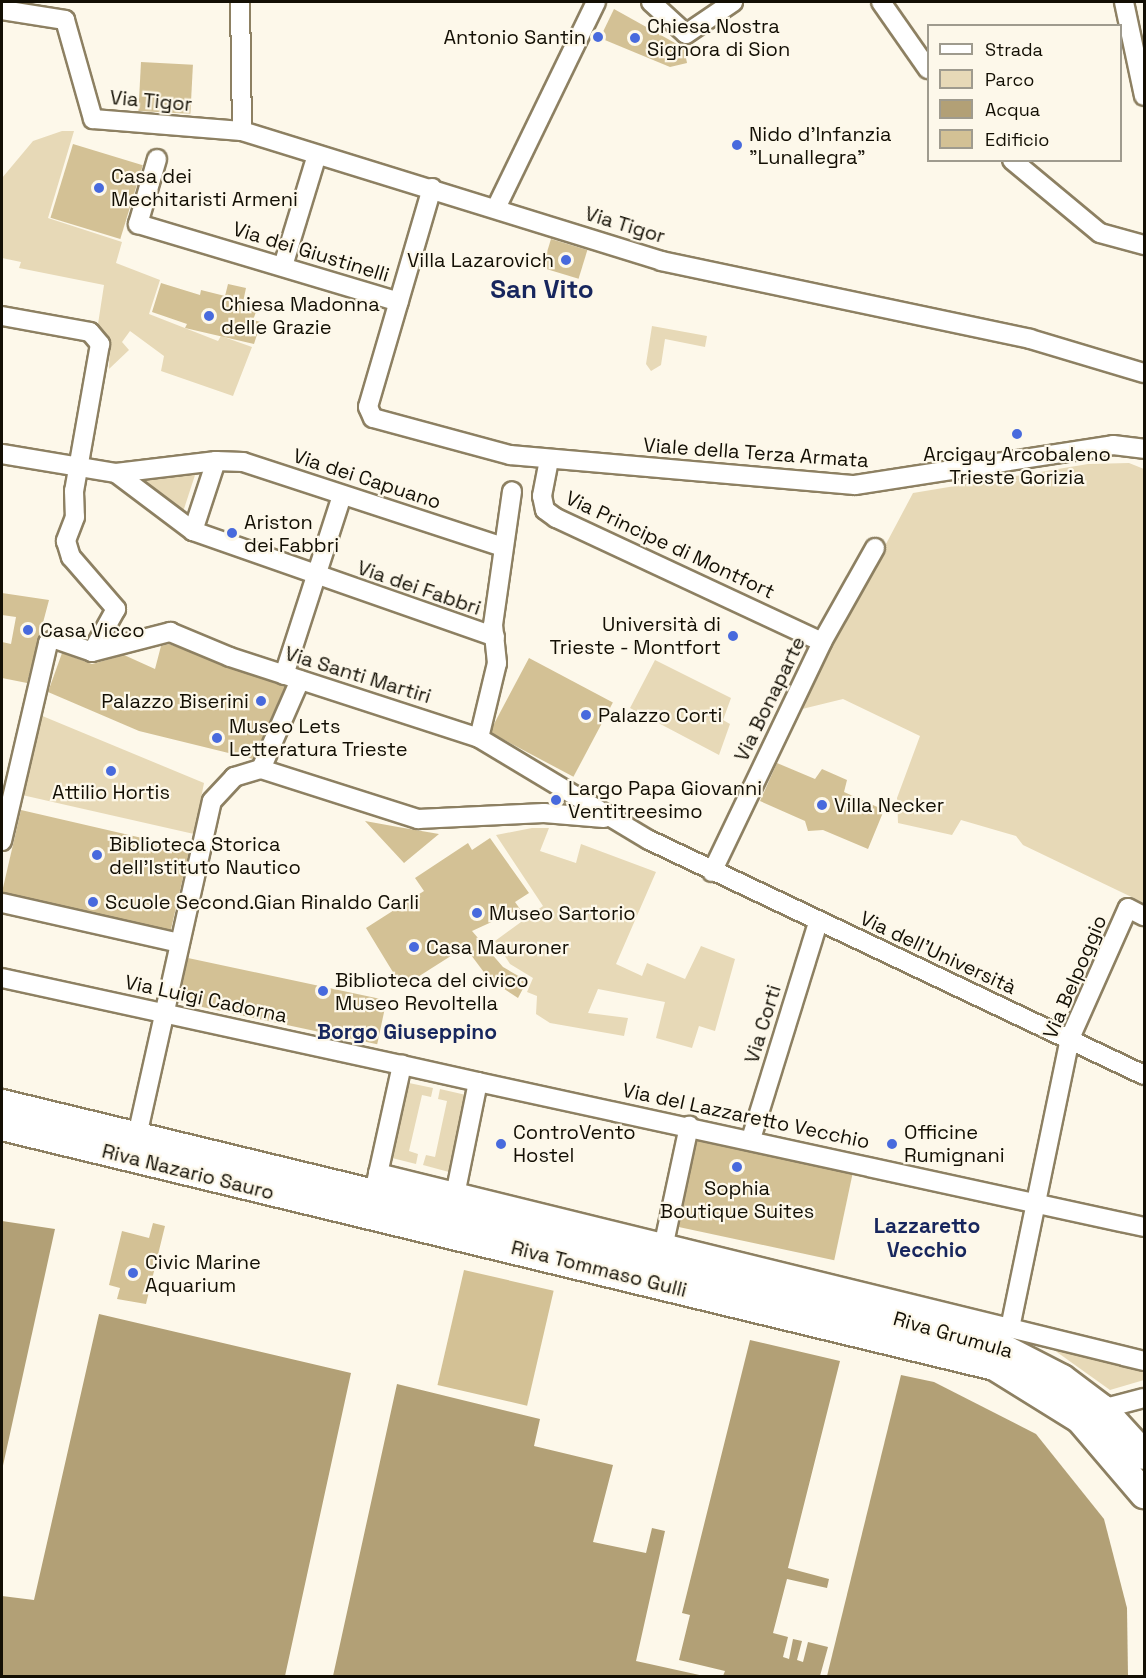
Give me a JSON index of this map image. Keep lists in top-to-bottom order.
{
  "streets": {
    "main road": ["Riva Nazario Sauro", "Riva Tommaso Gulli", "Riva Grumula"],
    "street": [
      "Via Tigor",
      "Via dei Giustinelli",
      "Viale della Terza Armata",
      "Via dei Capuano",
      "Via Principe di Montfort",
      "Via dei Fabbri",
      "Via Santi Martiri",
      "Via Bonaparte",
      "Via dell'Università",
      "Via Belpoggio",
      "Via Luigi Cadorna",
      "Via Corti",
      "Via del Lazzaretto Vecchio"
    ]
  },
  "crossings": [
    ["Via dei Giustinelli", "Viale della Terza Armata"],
    ["Viale della Terza Armata", "Via Principe di Montfort"],
    ["Via dei Capuano", "Via dei Fabbri"],
    ["Via Principe di Montfort", "Via Bonaparte"],
    ["Via Bonaparte", "Via dell'Università"],
    ["Via dell'Università", "Via Belpoggio"],
    ["Via dell'Università", "Via Corti"],
    ["Via Belpoggio", "Via del Lazzaretto Vecchio"],
    ["Via Belpoggio", "Riva Grumula"],
    ["Via Luigi Cadorna", "Via del Lazzaretto Vecchio"],
    ["Via Corti", "Via del Lazzaretto Vecchio"],
    ["Riva Nazario Sauro", "Riva Tommaso Gulli"],
    ["Riva Tommaso Gulli", "Riva Grumula"]
  ],
  "districts": ["San Vito", "Borgo Giuseppino", "Lazzaretto Vecchio"],
  "places": [
    "Antonio Santin",
    "Chiesa Nostra Signora di Sion",
    "Nido d'Infanzia \"Lunallegra\"",
    "Casa dei Mechitaristi Armeni",
    "Villa Lazarovich",
    "Chiesa Madonna delle Grazie",
    "Arcigay Arcobaleno Trieste Gorizia",
    "Ariston dei Fabbri",
    "Casa Vicco",
    "Università di Trieste - Montfort",
    "Palazzo Biserini",
    "Palazzo Corti",
    "Museo Lets Letteratura Trieste",
    "Attilio Hortis",
    "Largo Papa Giovanni Ventitreesimo",
    "Villa Necker",
    "Biblioteca Storica dell'Istituto Nautico",
    "Scuole Second.Gian Rinaldo Carli",
    "Museo Sartorio",
    "Casa Mauroner",
    "Biblioteca del civico Museo Revoltella",
    "ControVento Hostel",
    "Officine Rumignani",
    "Sophia Boutique Suites",
    "Civic Marine Aquarium"
  ],
  "legend": [
    "Strada",
    "Parco",
    "Acqua",
    "Edificio"
  ]
}
